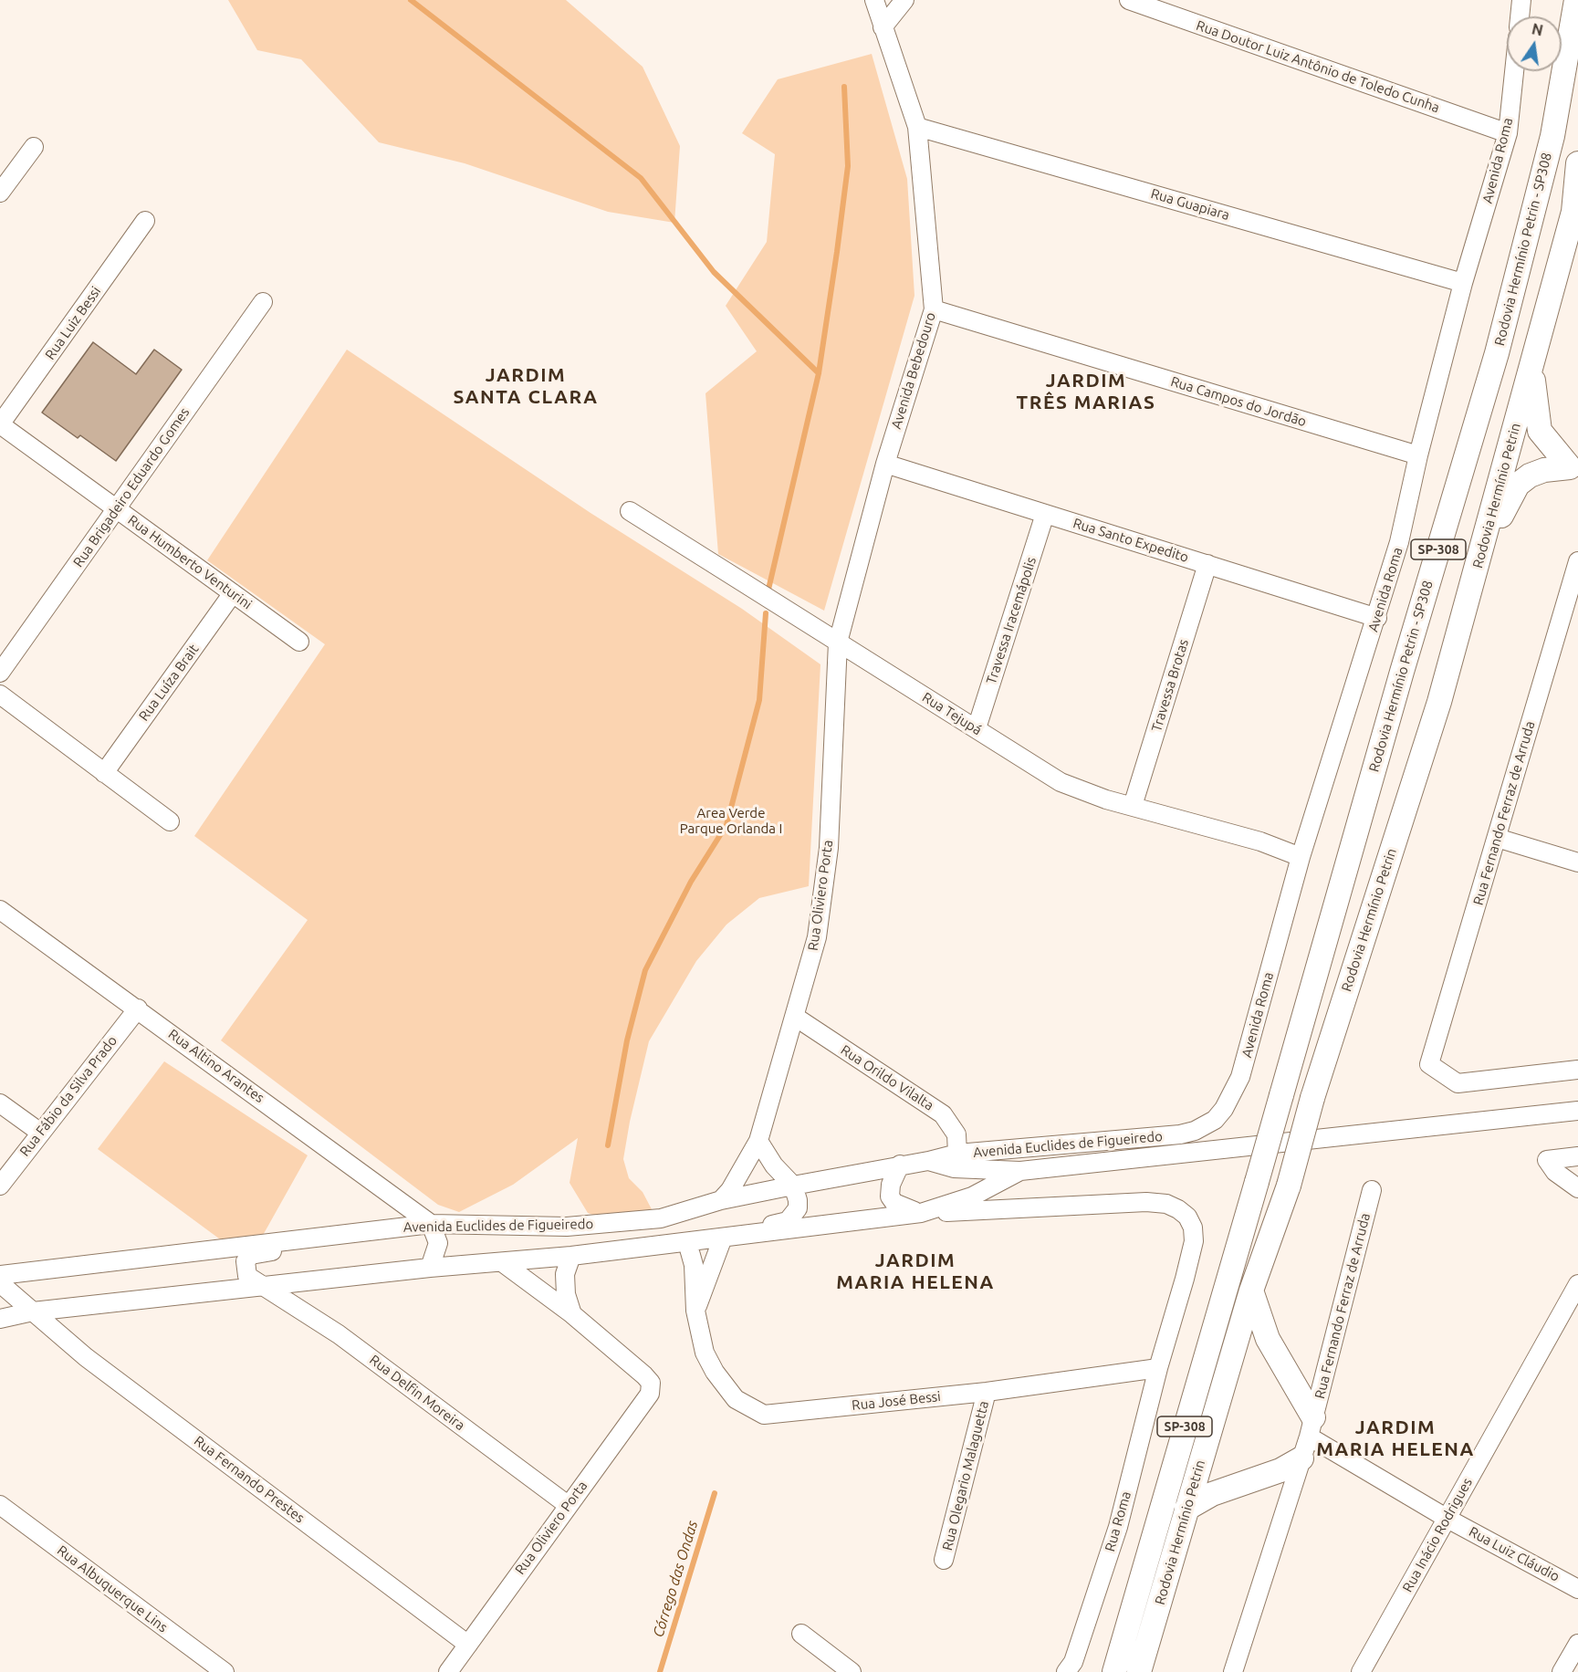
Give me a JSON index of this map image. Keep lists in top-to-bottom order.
{
  "streets": {
    "main road": ["Rodovia Hermínio Petrin - SP308", "Rodovia Hermínio Petrin", "SP-308"],
    "street": [
      "Rua Doutor Luiz Antônio de Toledo Cunha",
      "Avenida Roma",
      "Rua Guapiara",
      "Rua Luiz Bessi",
      "Avenida Bebedouro",
      "Rua Campos do Jordão",
      "Rua Brigadeiro Eduardo Gomes",
      "Rua Santo Expedito",
      "Rua Humberto Venturini",
      "Travessa Iracemápolis",
      "Rua Luíza Brait",
      "Travessa Brotas",
      "Rua Tejupá",
      "Rua Fernando Ferraz de Arruda",
      "Rua Oliviero Porta",
      "Rua Altino Arantes",
      "Rua Orildo Vilalta",
      "Rua Fábio da Silva Prado",
      "Avenida Euclides de Figueiredo",
      "Rua Delfin Moreira",
      "Rua José Bessi",
      "Rua Olegario Malaguetta",
      "Rua Fernando Prestes",
      "Rua Roma",
      "Rua Inácio Rodrigues",
      "Rua Luiz Cláudio",
      "Rua Albuquerque Lins"
    ]
  },
  "crossings": [
    ["Rua Doutor Luiz Antônio de Toledo Cunha", "Avenida Roma"],
    ["Avenida Roma", "Rua Guapiara"],
    ["Avenida Roma", "Rua Campos do Jordão"],
    ["Avenida Roma", "Rua Santo Expedito"],
    ["Avenida Roma", "Rua Tejupá"],
    ["Avenida Roma", "Avenida Euclides de Figueiredo"],
    ["Rua Guapiara", "Avenida Bebedouro"],
    ["Rodovia Hermínio Petrin - SP308", "Rodovia Hermínio Petrin"],
    ["Rua Luiz Bessi", "Rua Humberto Venturini"],
    ["Avenida Bebedouro", "Rua Campos do Jordão"],
    ["Avenida Bebedouro", "Rua Santo Expedito"],
    ["Avenida Bebedouro", "Rua Tejupá"],
    ["Avenida Bebedouro", "Rua Oliviero Porta"],
    ["Rua Brigadeiro Eduardo Gomes", "Rua Humberto Venturini"],
    ["Rua Santo Expedito", "Travessa Iracemápolis"],
    ["Rua Santo Expedito", "Travessa Brotas"],
    ["Rua Humberto Venturini", "Rua Luíza Brait"],
    ["Travessa Iracemápolis", "Rua Tejupá"],
    ["Travessa Brotas", "Rua Tejupá"],
    ["Rua Tejupá", "Rua Oliviero Porta"],
    ["Rua Fernando Ferraz de Arruda", "Rua Luiz Cláudio"],
    ["Rua Oliviero Porta", "Rua Orildo Vilalta"],
    ["Rua Oliviero Porta", "Avenida Euclides de Figueiredo"],
    ["Rua Oliviero Porta", "Rua Delfin Moreira"],
    ["Rua Oliviero Porta", "Rua Fernando Prestes"],
    ["Rua Altino Arantes", "Rua Fábio da Silva Prado"],
    ["Rua Altino Arantes", "Avenida Euclides de Figueiredo"],
    ["Rua Orildo Vilalta", "Avenida Euclides de Figueiredo"],
    ["Avenida Euclides de Figueiredo", "Rua Delfin Moreira"],
    ["Avenida Euclides de Figueiredo", "Rua José Bessi"],
    ["Avenida Euclides de Figueiredo", "Rua Fernando Prestes"],
    ["Avenida Euclides de Figueiredo", "Rua Roma"],
    ["Rua José Bessi", "Rua Olegario Malaguetta"],
    ["Rua José Bessi", "Rua Roma"],
    ["Rua Inácio Rodrigues", "Rua Luiz Cláudio"]
  ],
  "districts": [
    "JARDIM SANTA CLARA",
    "JARDIM TRÊS MARIAS",
    "JARDIM MARIA HELENA",
    "JARDIM MARIA HELENA"
  ],
  "water": ["Córrego das Ondas"],
  "parks": ["Area Verde Parque Orlanda I"],
  "north": "top"
}
